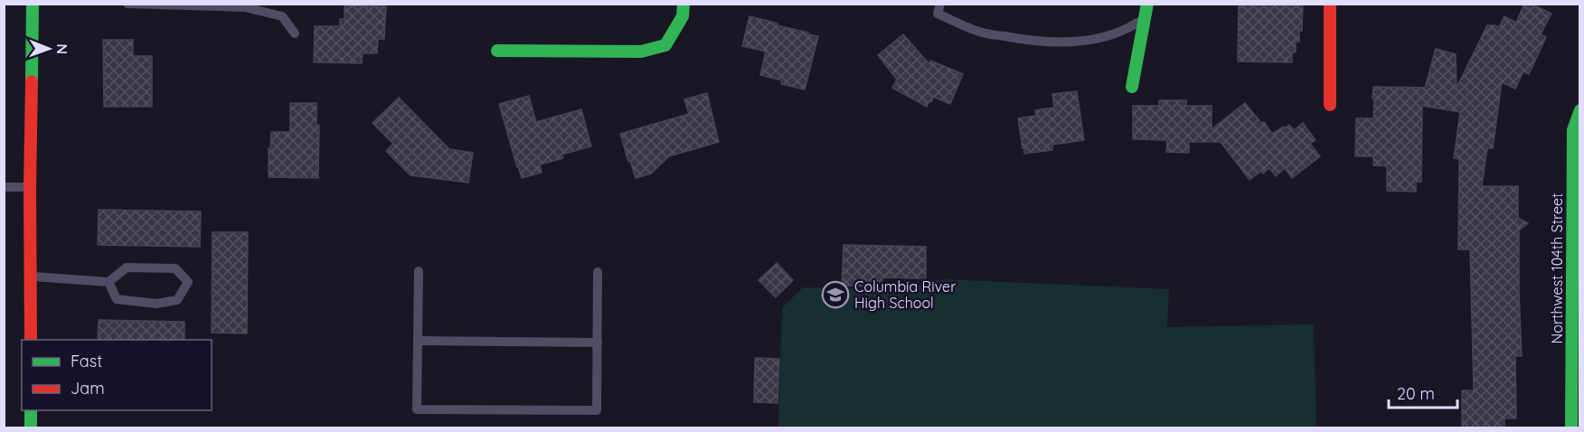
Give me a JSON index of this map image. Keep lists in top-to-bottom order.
{
  "streets": {
    "street": ["Northwest 104th Street"]
  },
  "places": {
    "school or university": ["Columbia River High School"]
  },
  "legend": ["Fast", "Jam"],
  "scale_bar": "20 m",
  "north": "right"
}
